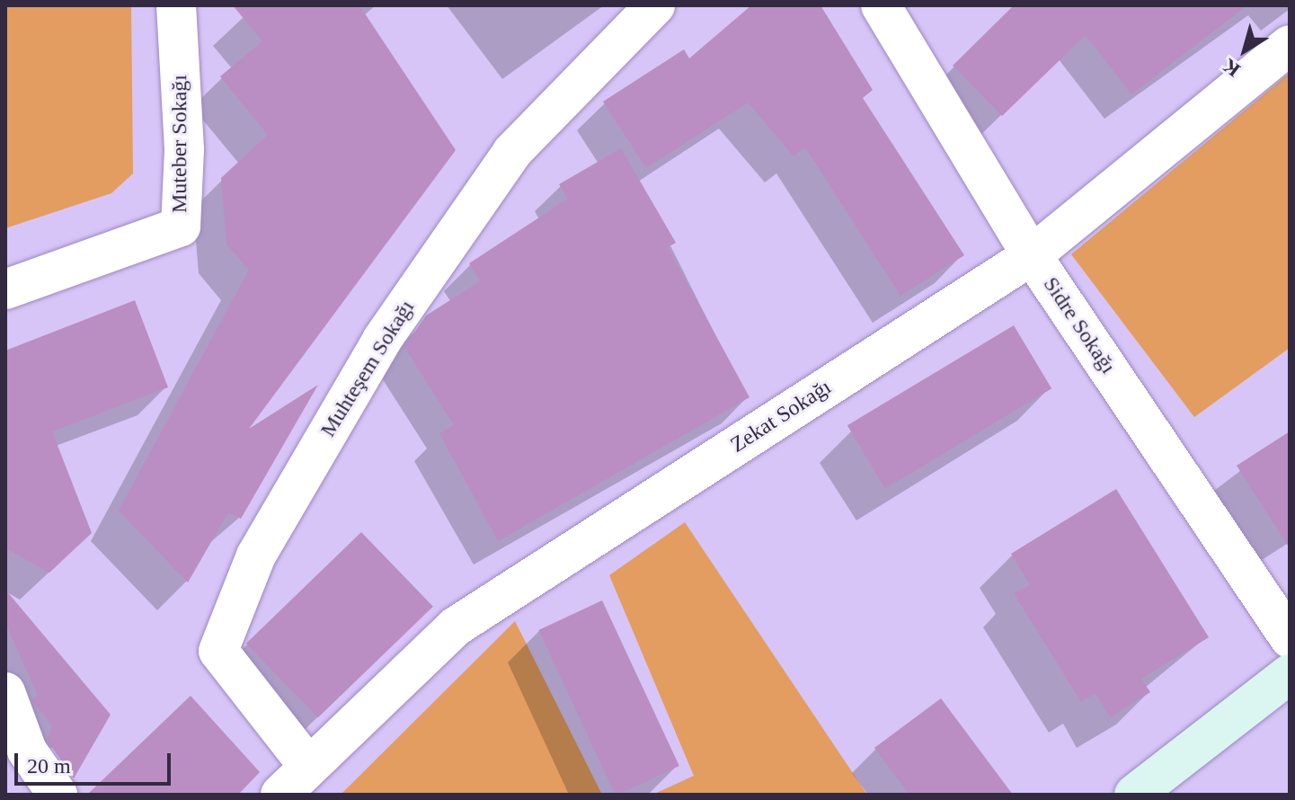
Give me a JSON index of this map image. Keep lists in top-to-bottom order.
{
  "streets": {
    "street": [
      "Muteber Sokağı",
      "Sidre Sokağı",
      "Muhteşem Sokağı",
      "Zekat Sokağı"
    ]
  },
  "crossings": [
    ["Sidre Sokağı", "Zekat Sokağı"],
    ["Muhteşem Sokağı", "Zekat Sokağı"]
  ],
  "scale_bar": "20 m",
  "north": "bottom left"
}
